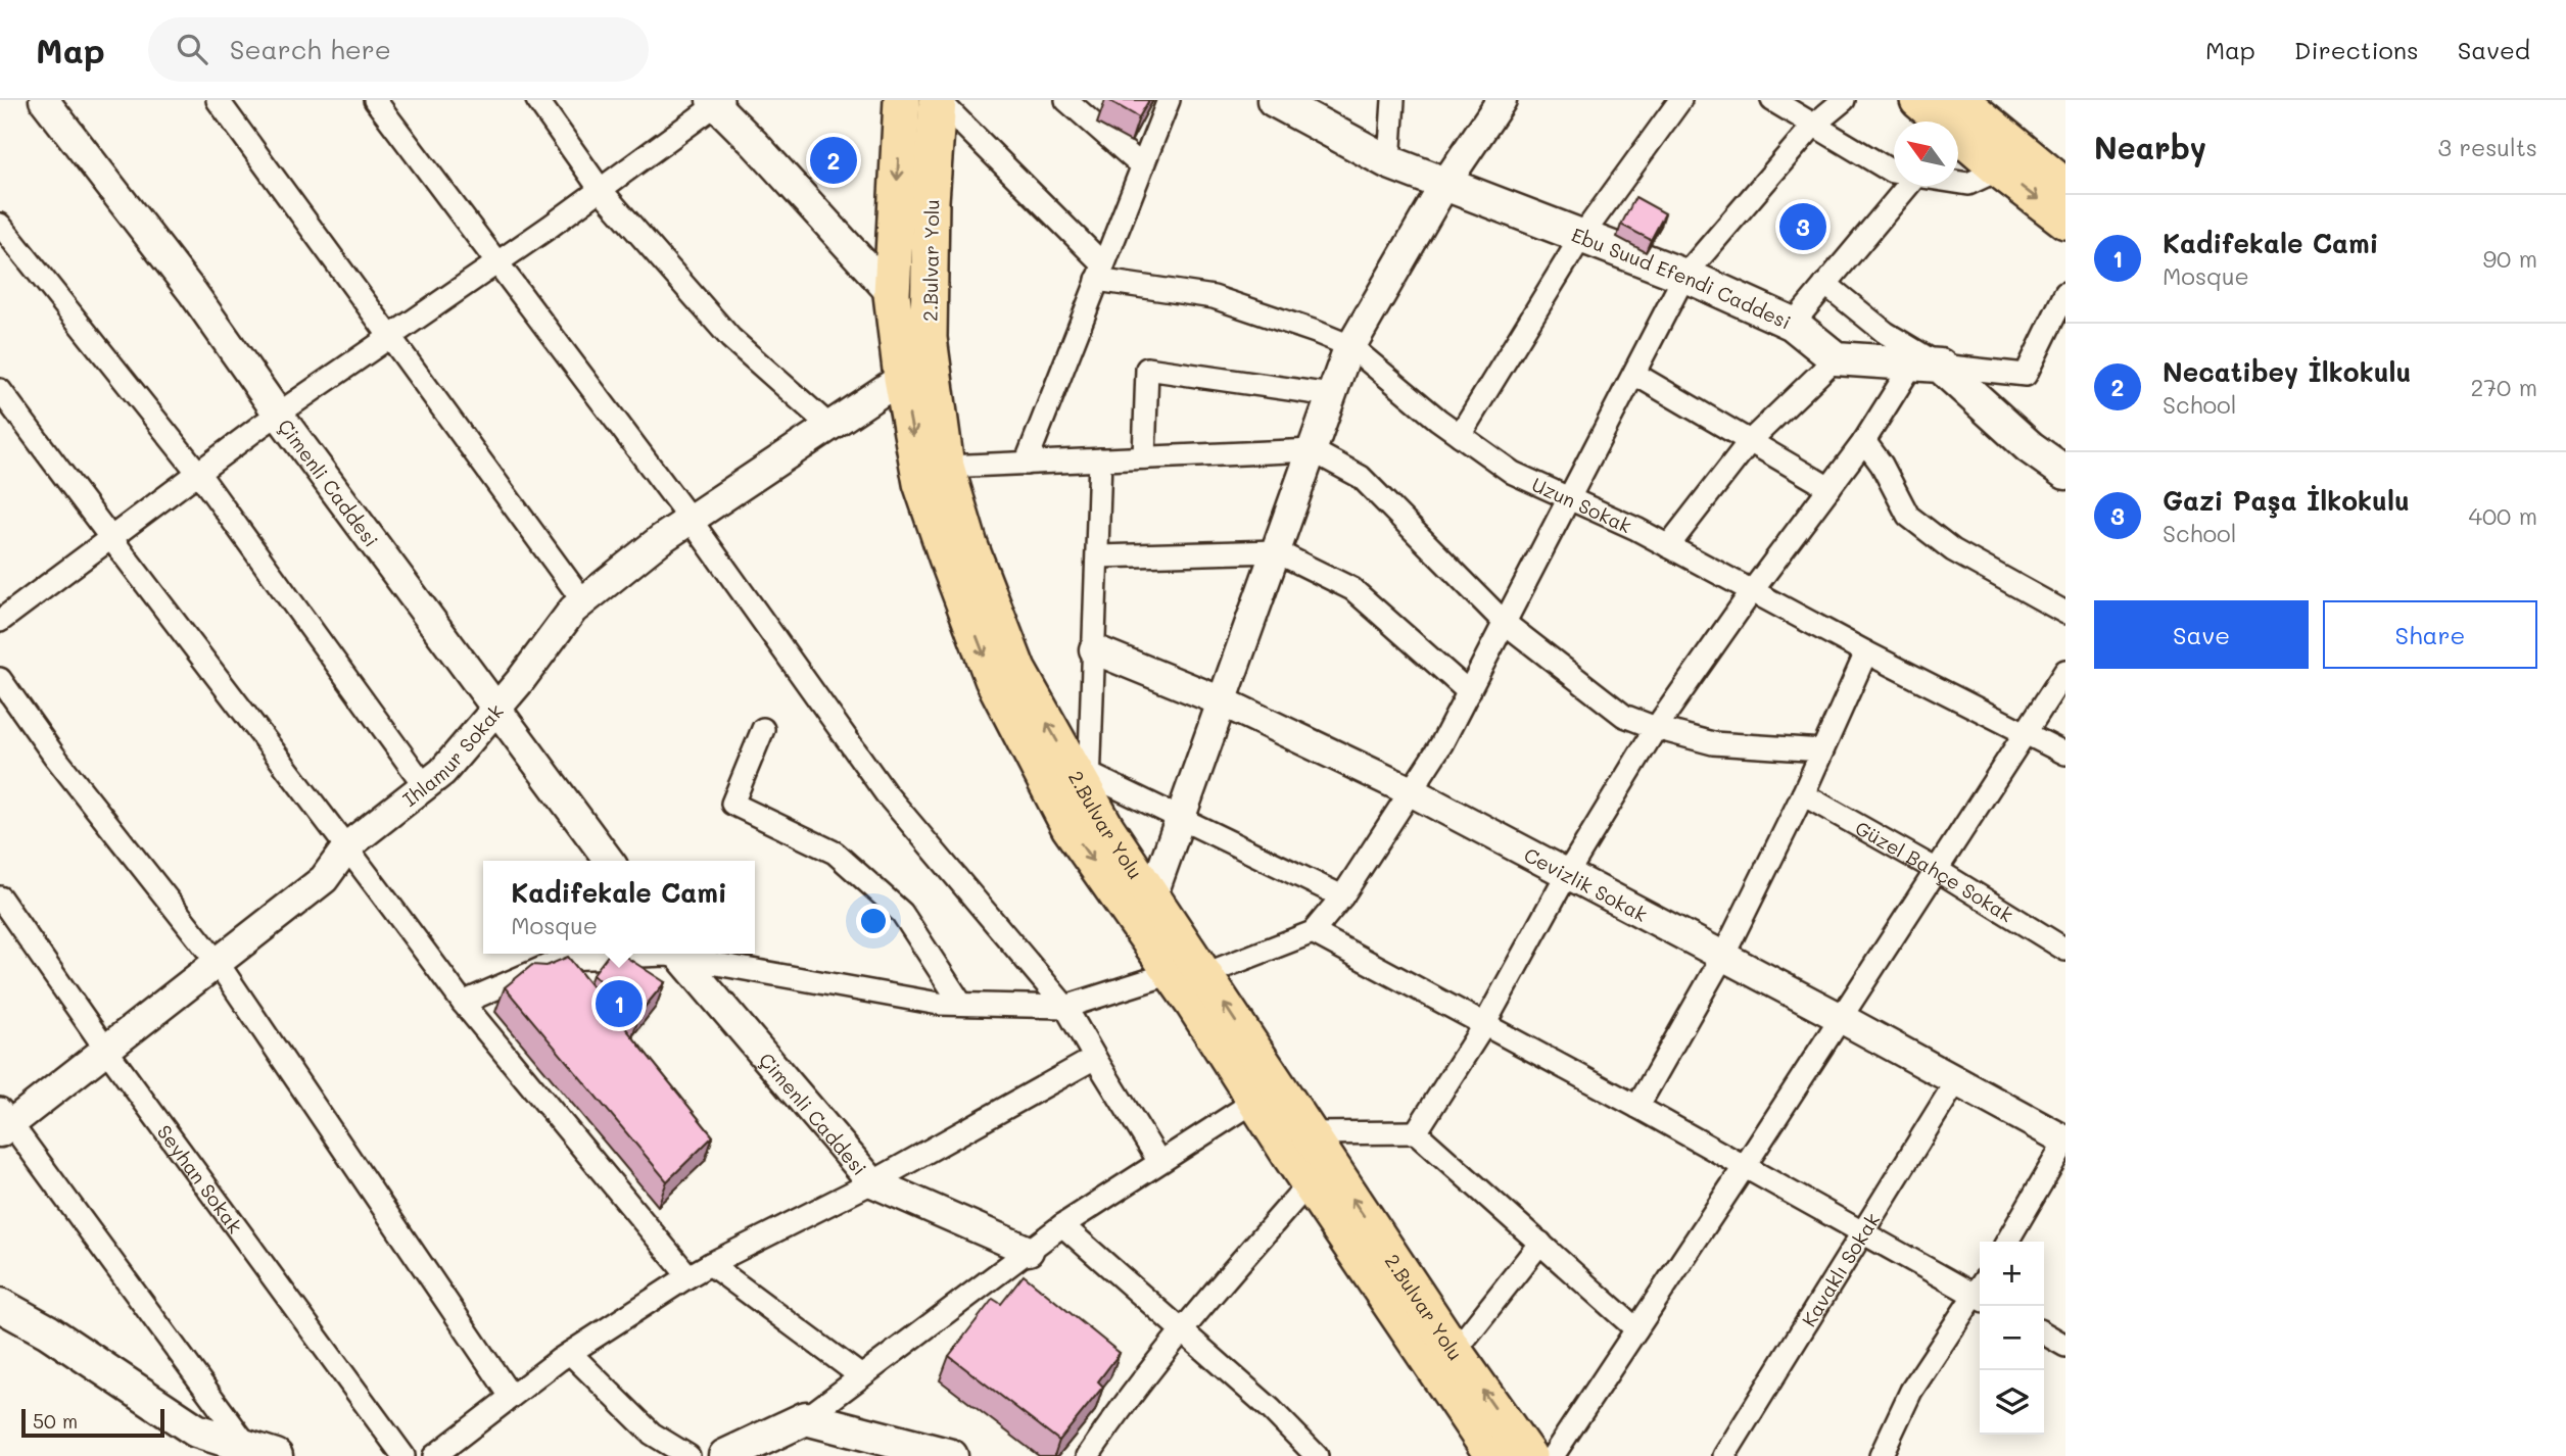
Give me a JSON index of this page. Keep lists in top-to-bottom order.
{
  "streets": {
    "main road": ["2.Bulvar Yolu", "Ebu Suud Efendi Caddesi"],
    "street": [
      "Çimenli Caddesi",
      "Uzun Sokak",
      "Ihlamur Sokak",
      "Güzel Bahçe Sokak",
      "Cevizlik Sokak",
      "Seyhan Sokak",
      "Kavaklı Sokak"
    ]
  },
  "crossings": [
    ["2.Bulvar Yolu", "Ihlamur Sokak"],
    ["Çimenli Caddesi", "Ihlamur Sokak"],
    ["Ihlamur Sokak", "Seyhan Sokak"],
    ["Cevizlik Sokak", "Kavaklı Sokak"]
  ],
  "scale_bar": "50 m",
  "north": "top left",
  "page": {
    "header": "Map",
    "search": "Search here",
    "nav": ["Map", "Directions", "Saved"],
    "heading": ["Nearby", "3 results"],
    "pins": ["2", "3", "1"],
    "list": [
      {
        "mark": "1",
        "name": "Kadifekale Cami",
        "note": "Mosque",
        "value": "90 m"
      },
      {
        "mark": "2",
        "name": "Necatibey İlkokulu",
        "note": "School",
        "value": "270 m"
      },
      {
        "mark": "3",
        "name": "Gazi Paşa İlkokulu",
        "note": "School",
        "value": "400 m"
      }
    ],
    "buttons": ["Save", "Share"],
    "popup": ["Kadifekale Cami", "Mosque"],
    "map_buttons": ["+", "−"],
    "scale": "50 m"
  }
}
